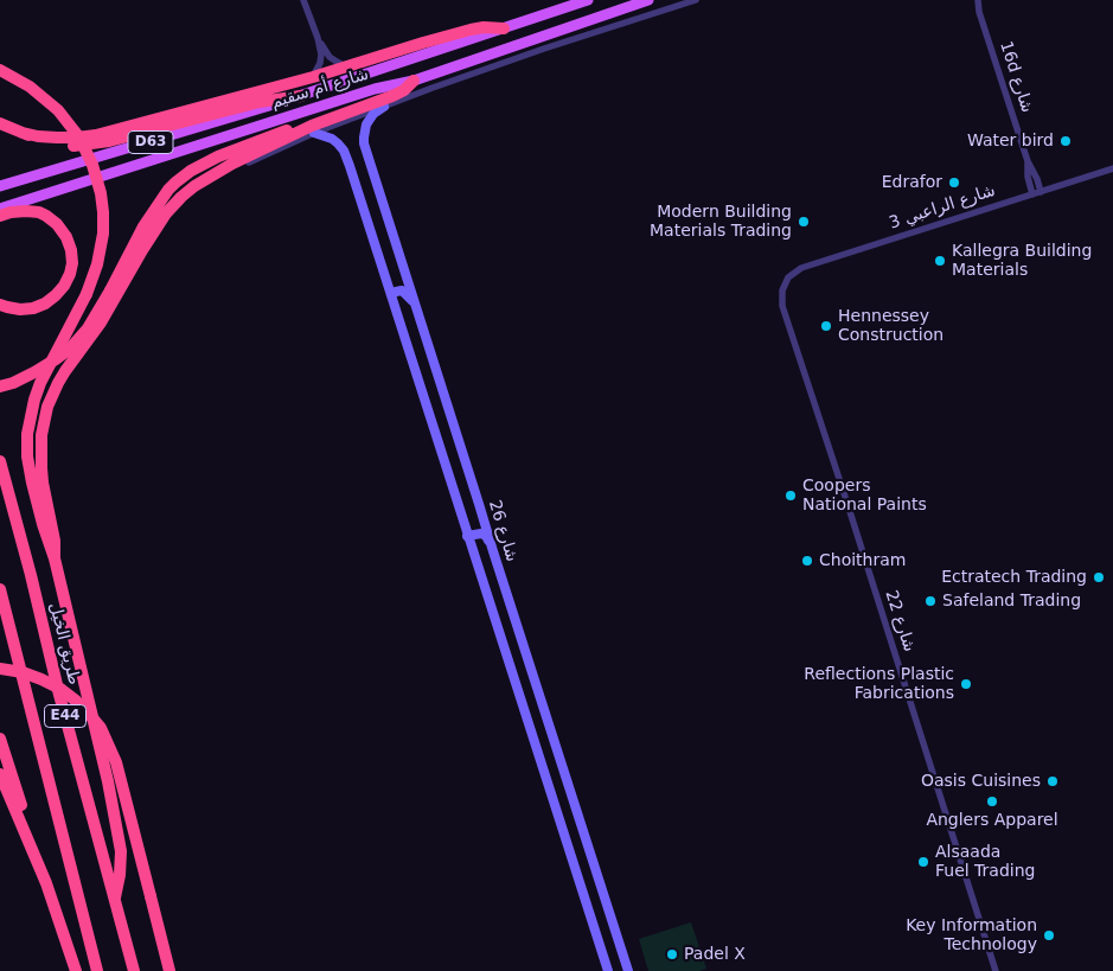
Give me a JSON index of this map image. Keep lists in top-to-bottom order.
{
  "streets": {
    "highway": ["طريق الخيل", "E44"],
    "main road": ["شارع أم سقيم", "D63", "شارع 26"],
    "street": ["16d شارع", "شارع الراعبي 3", "شارع 22"]
  },
  "crossings": [
    ["16d شارع", "شارع الراعبي 3"],
    ["شارع الراعبي 3", "شارع 22"]
  ],
  "places": [
    "Water bird",
    "Edrafor",
    "Modern Building Materials Trading",
    "Kallegra Building Materials",
    "Hennessey Construction",
    "Coopers National Paints",
    "Choithram",
    "Ectratech Trading",
    "Safeland Trading",
    "Reflections Plastic Fabrications",
    "Oasis Cuisines",
    "Anglers Apparel",
    "Alsaada Fuel Trading",
    "Key Information Technology",
    "Padel X"
  ]
}
